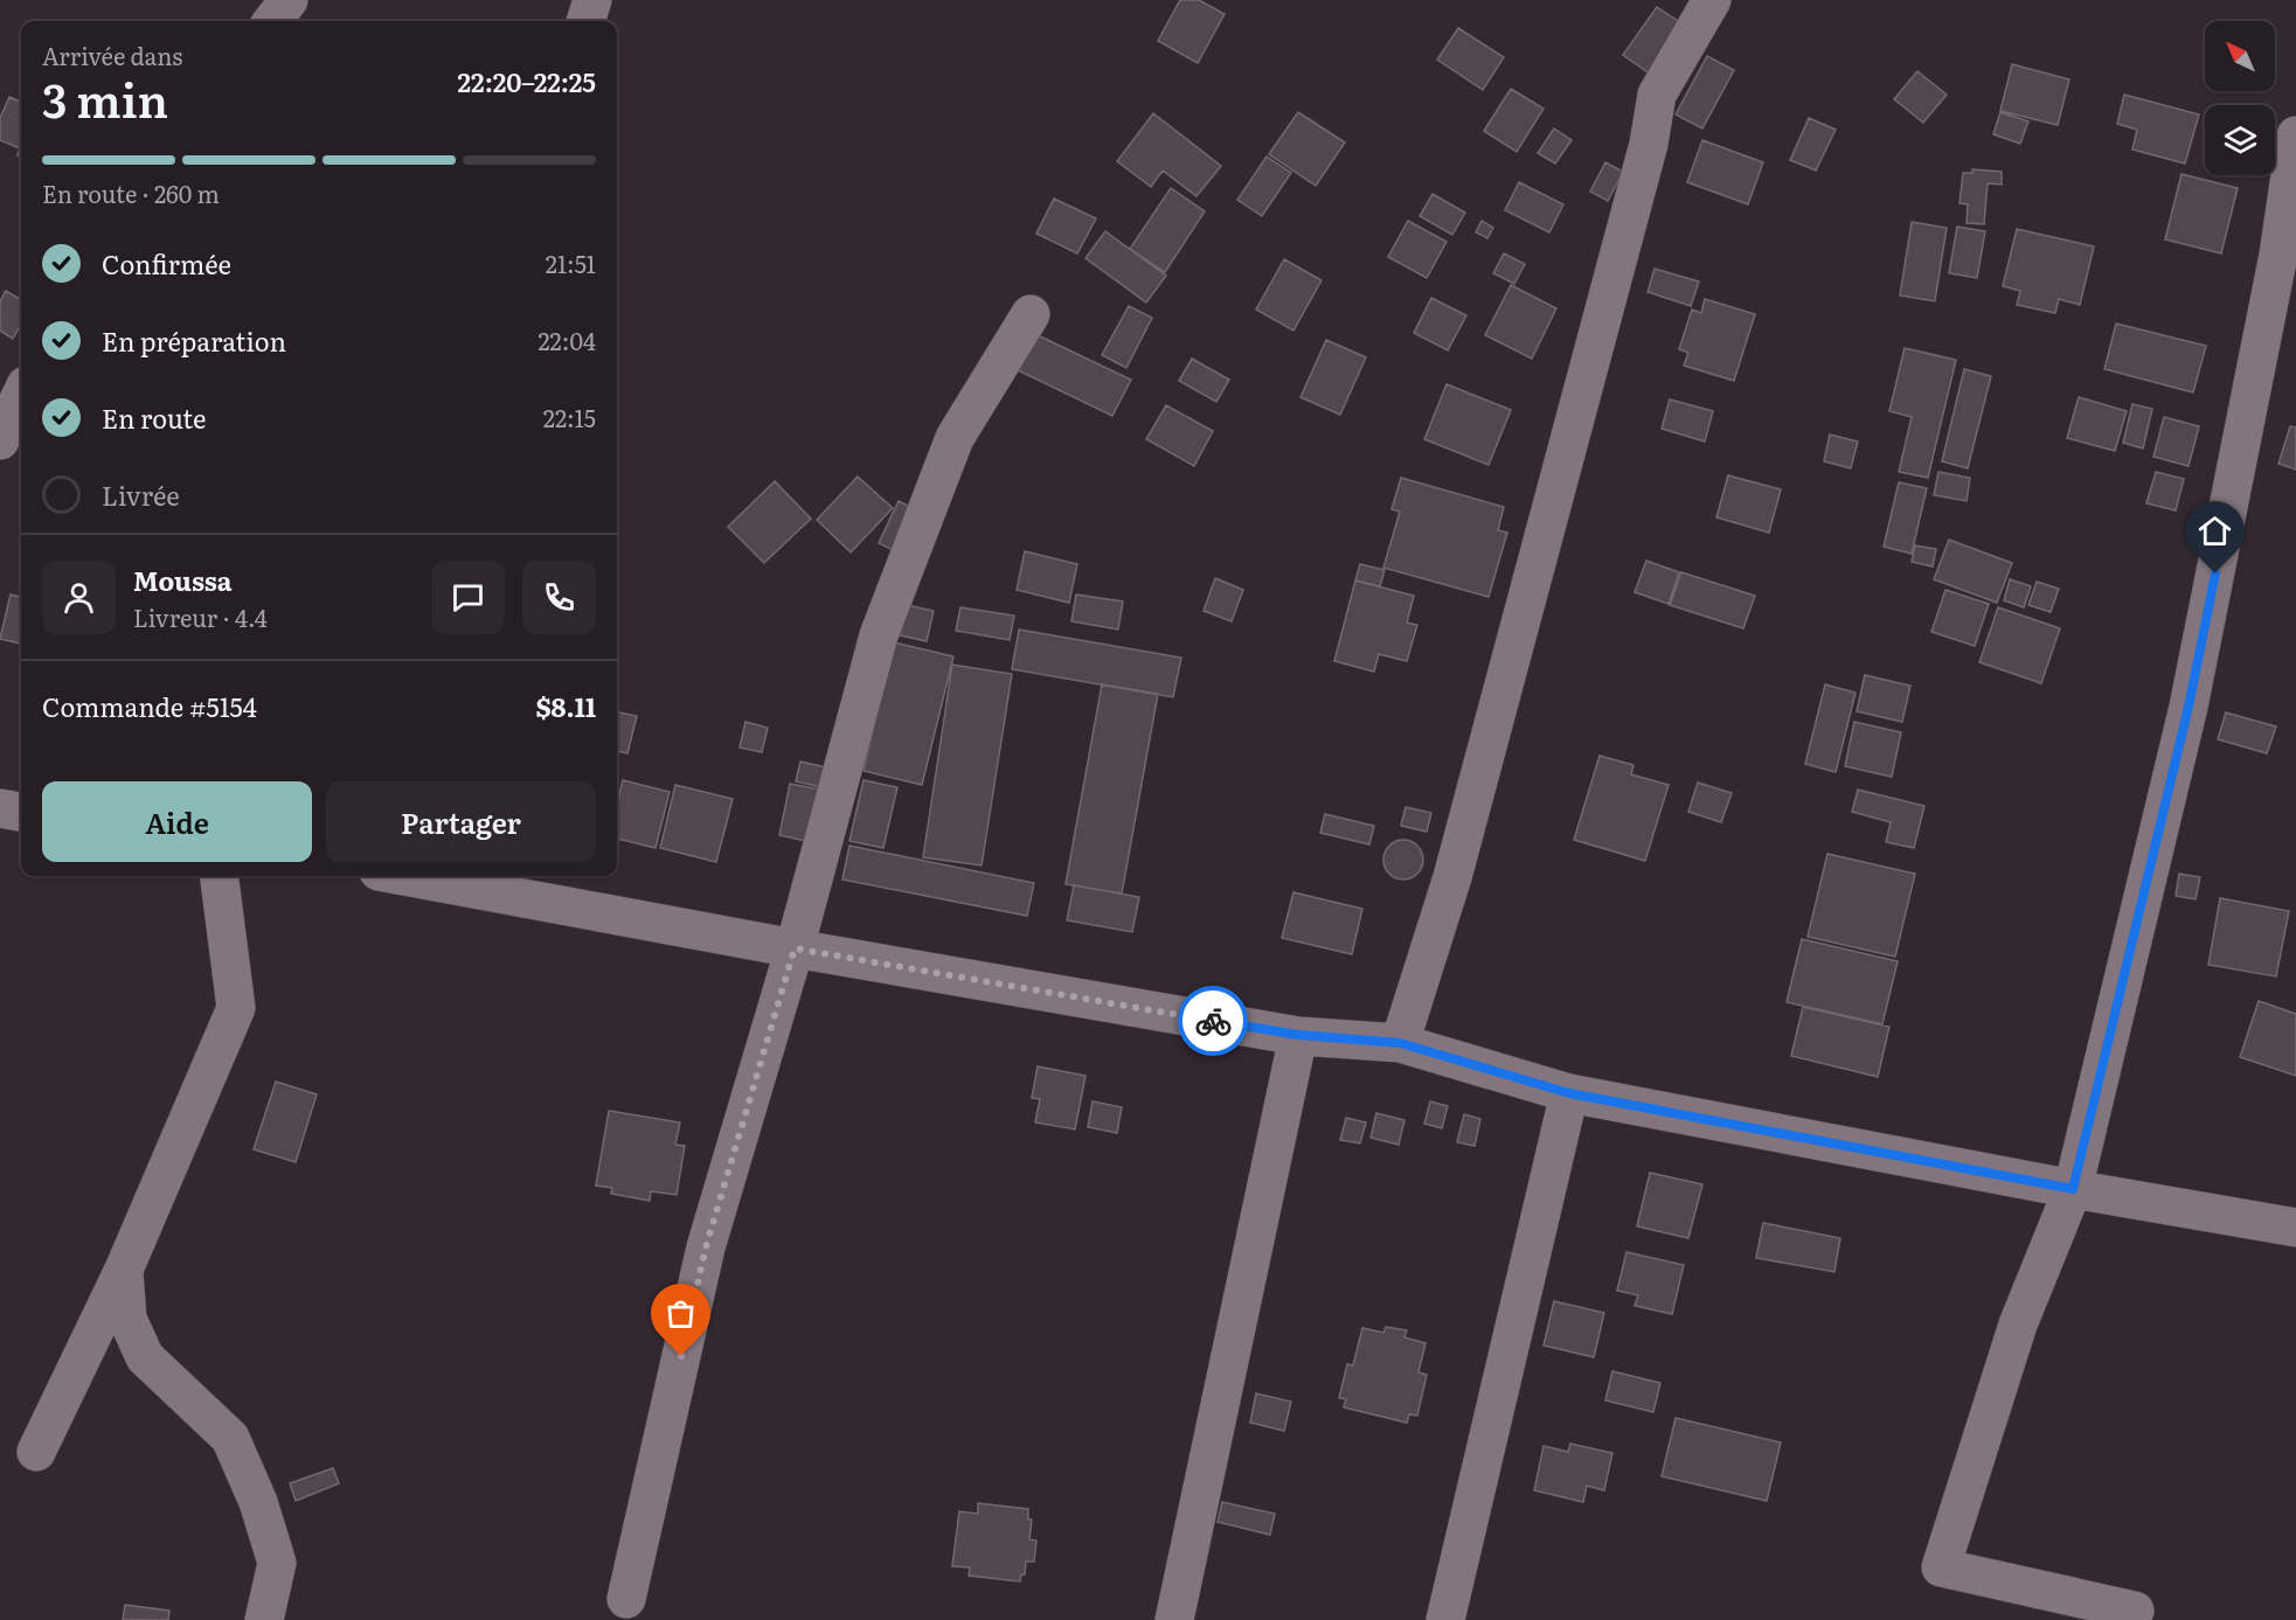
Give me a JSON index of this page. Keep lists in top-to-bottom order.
{
  "north": "top left",
  "page": {
    "heading": ["3 min", "Arrivée dans", "22:20–22:25"],
    "panel": [
      "Moussa",
      "Livreur · 4.4",
      "Commande #5154",
      "$8.11"
    ],
    "bar": "En route · 260 m",
    "list": [
      ["Confirmée", "21:51"],
      ["En préparation", "22:04"],
      ["En route", "22:15"],
      "Livrée"
    ],
    "buttons": ["Aide", "Partager"]
  }
}
